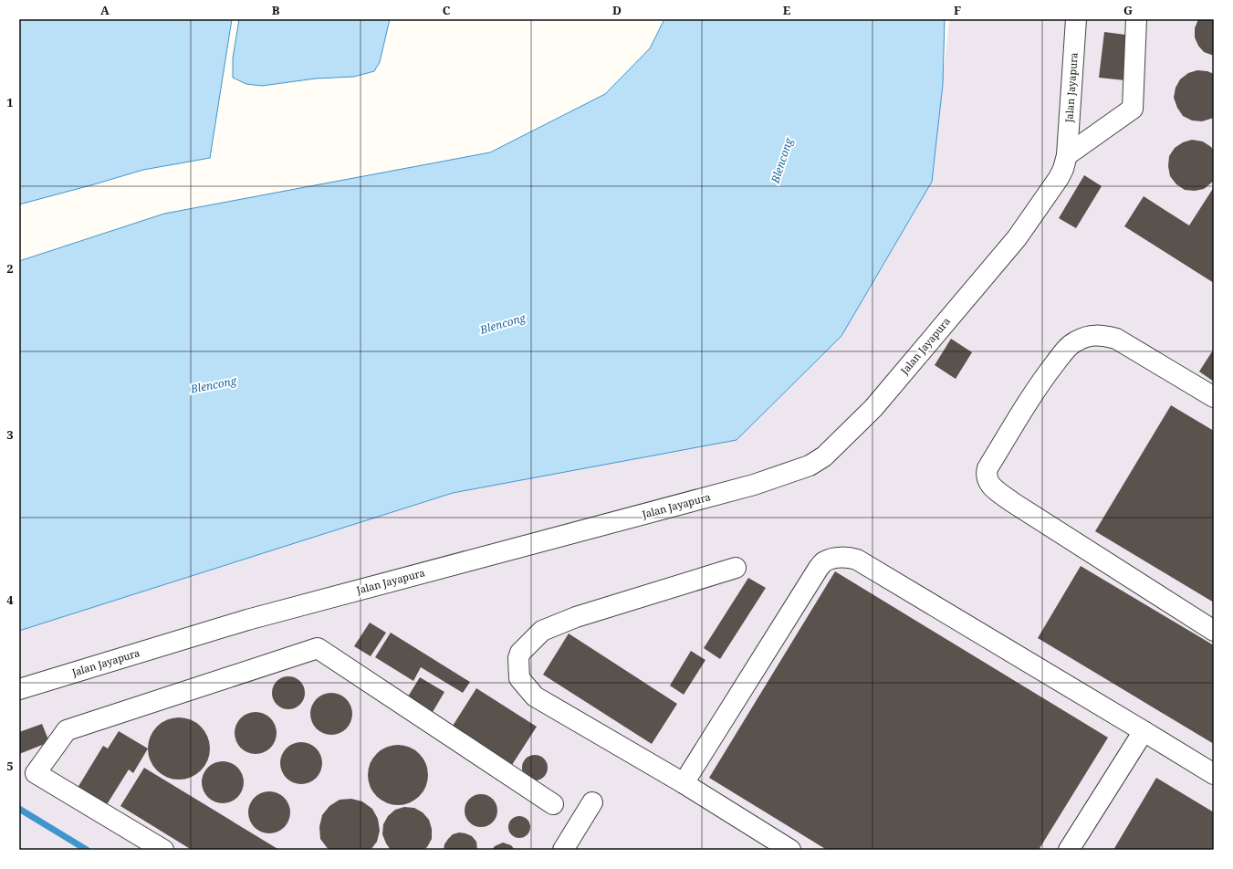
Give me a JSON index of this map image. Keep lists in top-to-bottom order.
{
  "streets": {
    "lane": ["Jalan Jayapura"]
  },
  "water": ["Blencong"],
  "grid": {
    "columns": [
      "A",
      "B",
      "C",
      "D",
      "E",
      "F",
      "G"
    ],
    "rows": [
      "1",
      "2",
      "3",
      "4",
      "5"
    ]
  }
}
